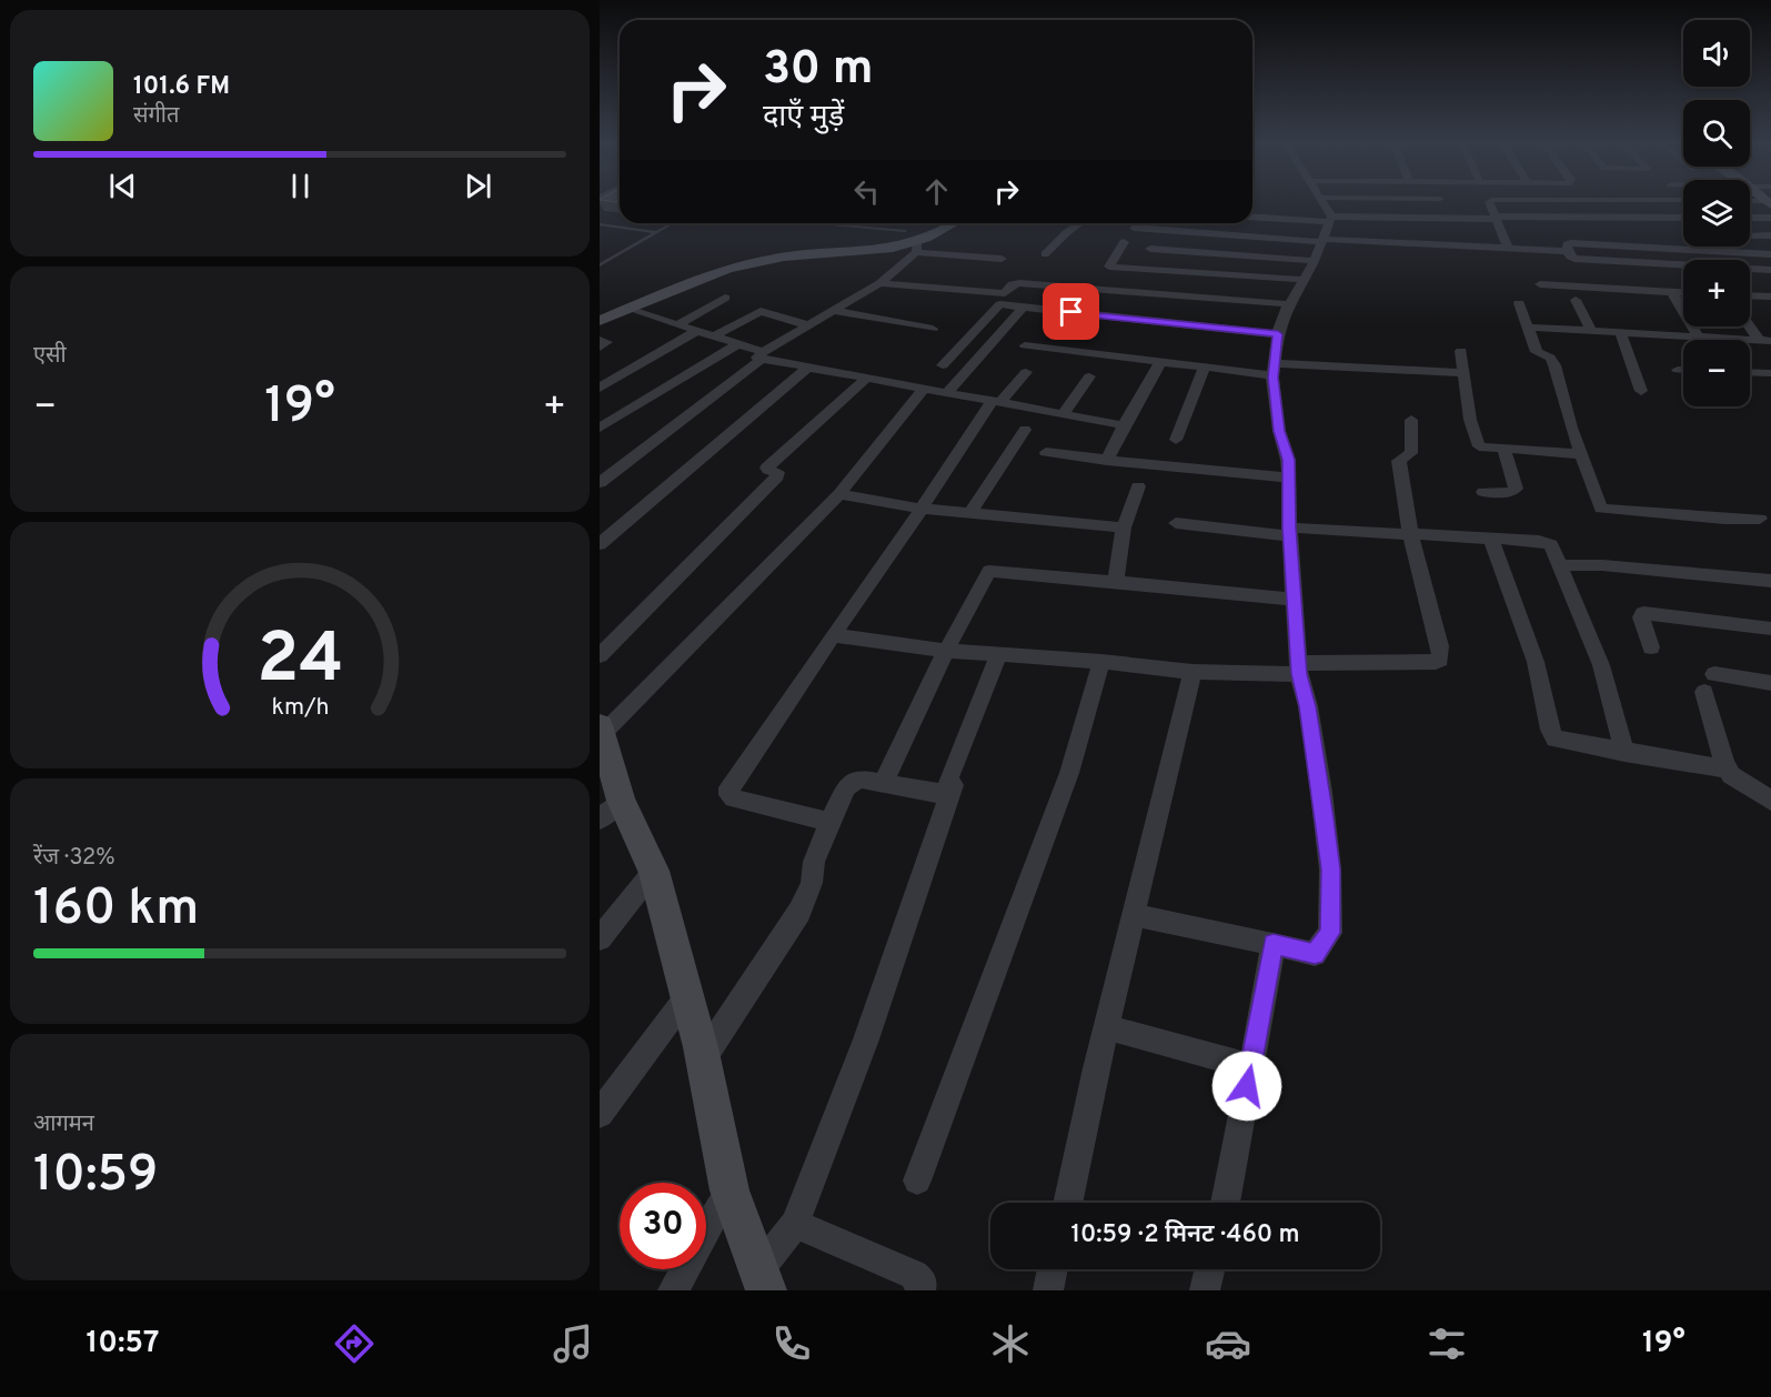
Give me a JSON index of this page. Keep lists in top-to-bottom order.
{
  "page": {
    "map_buttons": ["+", "−"],
    "turn": ["30 m", "दाएँ मुड़ें"],
    "song": ["101.6 FM", "संगीत"],
    "tile": [
      "एसी",
      ["रेंज · 32%", "160 km"],
      ["आगमन", "10:59"]
    ],
    "heat": ["−", "19°", "+"],
    "limit": "30",
    "trip": "10:59 · 2 मिनट · 460 m",
    "tabs": ["10:57", "19°"],
    "gauge": ["24", "km/h"]
  }
}
